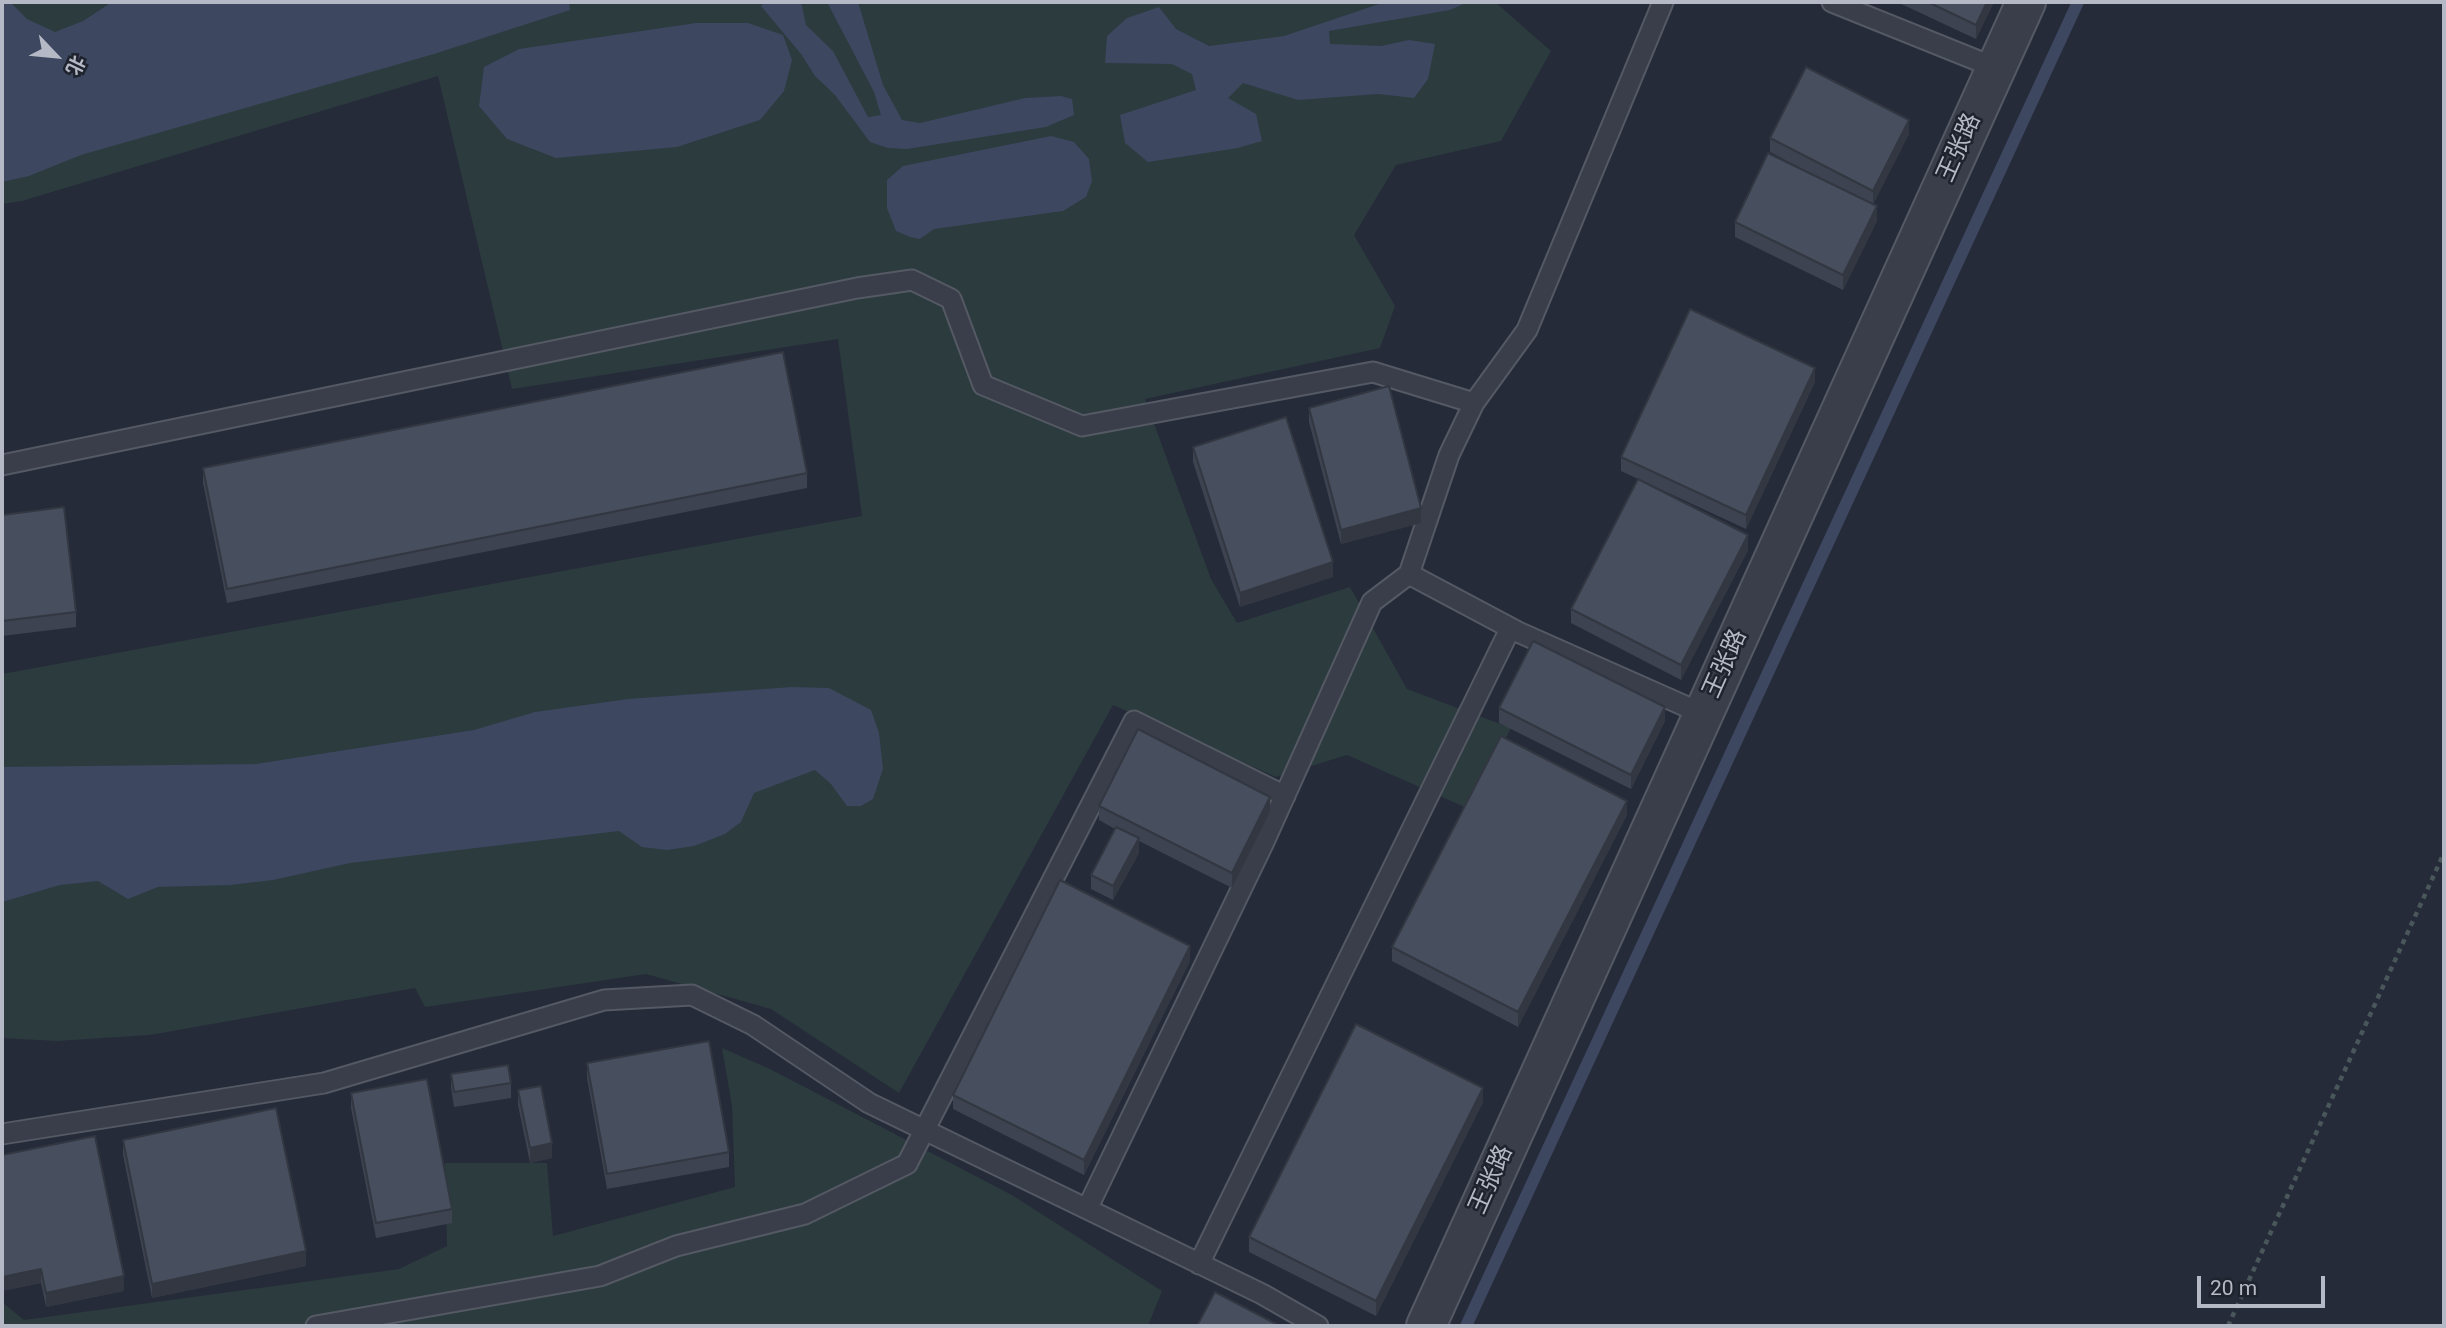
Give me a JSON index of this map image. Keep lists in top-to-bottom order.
{
  "streets": {
    "street": ["王张路"]
  },
  "scale_bar": "20 m",
  "north": "bottom right"
}
